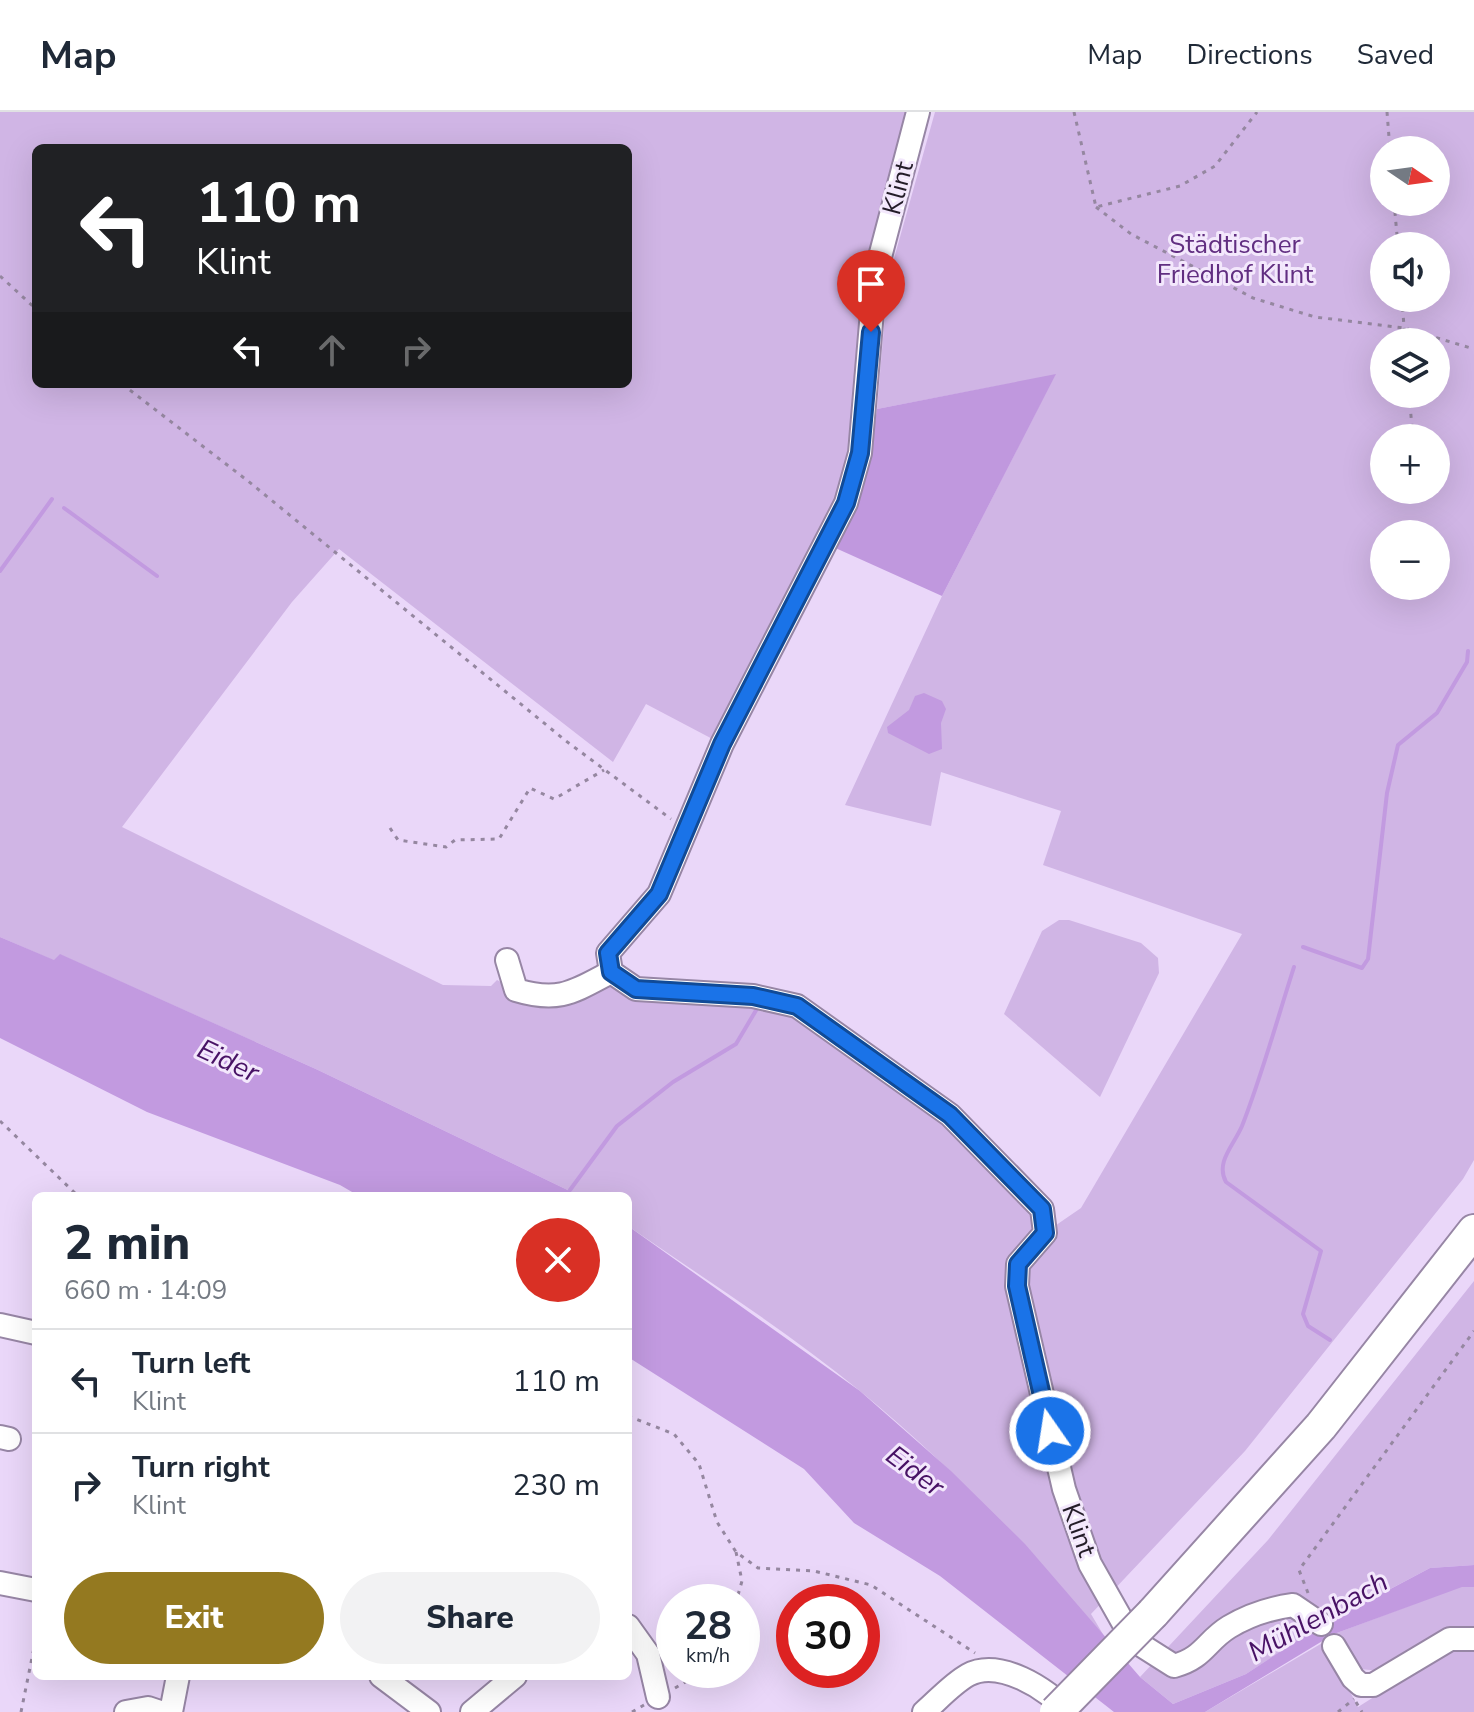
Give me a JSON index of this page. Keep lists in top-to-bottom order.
{
  "streets": {
    "street": ["Klint"]
  },
  "water": ["Eider", "Mühlenbach"],
  "parks": ["Städtischer Friedhof Klint"],
  "north": "right",
  "page": {
    "header": "Map",
    "nav": ["Map", "Directions", "Saved"],
    "map_buttons": ["+", "−"],
    "turn": ["110 m", "Klint"],
    "heading": ["2 min", "660 m · 14:09"],
    "list": [
      {
        "name": "Turn left",
        "note": "Klint",
        "value": "110 m"
      },
      {
        "name": "Turn right",
        "note": "Klint",
        "value": "230 m"
      }
    ],
    "buttons": ["Exit", "Share"],
    "speed": "28 km/h",
    "limit": "30"
  }
}
